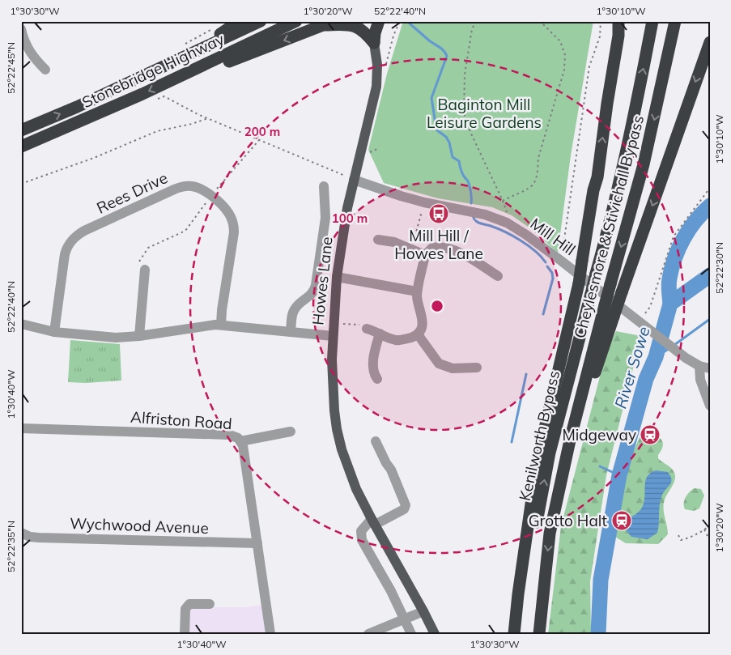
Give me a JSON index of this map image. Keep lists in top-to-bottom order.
{
  "streets": {
    "highway": ["Stonebridge Highway", "Cheylesmore & Stivichall Bypass", "Kenilworth Bypass"],
    "main road": ["Howes Lane"],
    "street": [
      "Rees Drive",
      "Mill Hill",
      "Alfriston Road",
      "Wychwood Avenue"
    ]
  },
  "crossings": [
    ["Cheylesmore & Stivichall Bypass", "Kenilworth Bypass"],
    ["Mill Hill", "Howes Lane"],
    ["Alfriston Road", "Wychwood Avenue"]
  ],
  "water": ["River Sowe"],
  "parks": ["Baginton Mill Leisure Gardens"],
  "places": {
    "bus stop": ["Mill Hill / Howes Lane"],
    "station": ["Midgeway", "Grotto Halt"]
  },
  "coordinates": [
    "1°30'30\"W",
    "1°30'20\"W",
    "52°22'40\"N",
    "1°30'10\"W",
    "52°22'45\"N",
    "52°22'30\"N",
    "1°30'40\"W",
    "52°22'35\"N"
  ],
  "rings": ["200 m", "100 m"]
}
